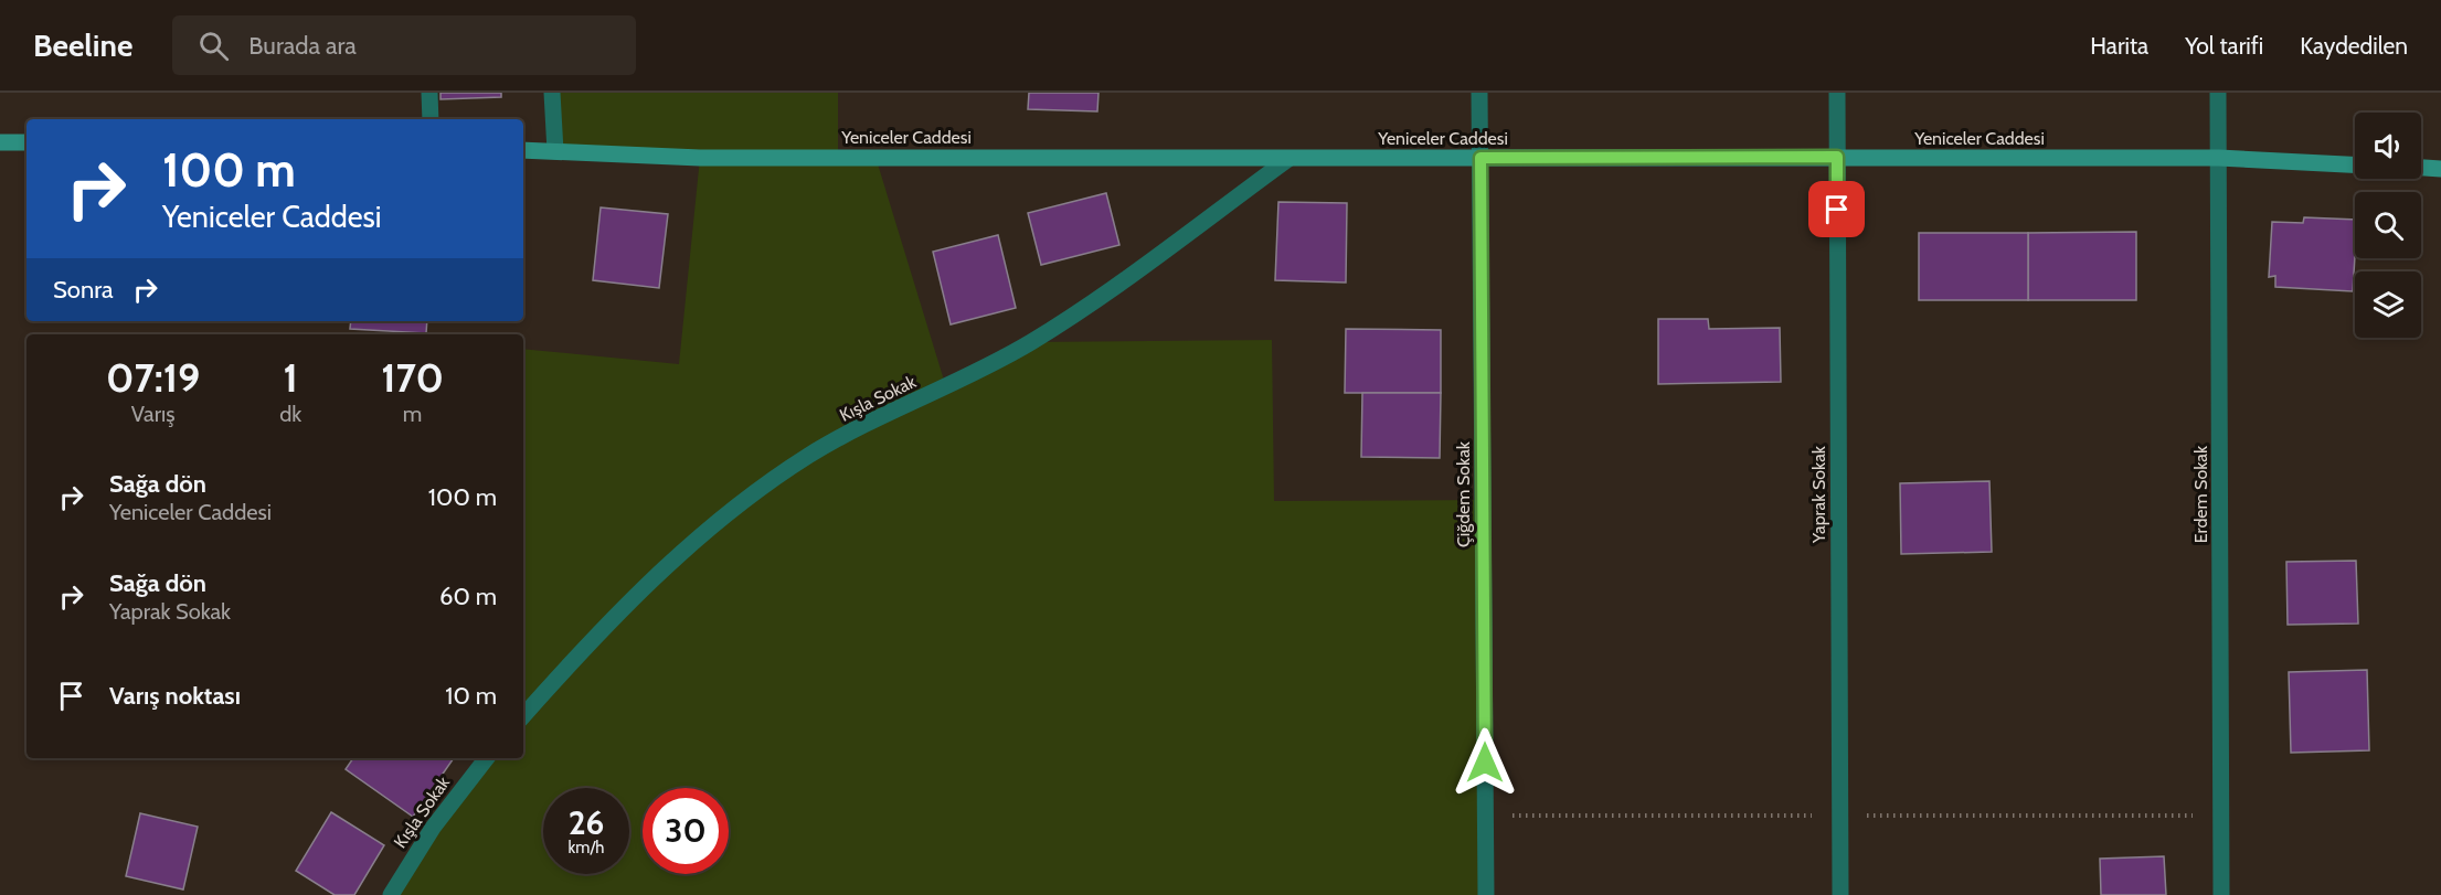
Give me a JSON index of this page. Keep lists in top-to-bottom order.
{
  "streets": {
    "street": [
      "Yeniceler Caddesi",
      "Kışla Sokak",
      "Çiğdem Sokak",
      "Yaprak Sokak",
      "Erdem Sokak"
    ]
  },
  "crossings": [
    ["Yeniceler Caddesi", "Kışla Sokak"],
    ["Yeniceler Caddesi", "Çiğdem Sokak"],
    ["Yeniceler Caddesi", "Yaprak Sokak"],
    ["Yeniceler Caddesi", "Erdem Sokak"]
  ],
  "page": {
    "header": "Beeline",
    "search": "Burada ara",
    "nav": ["Harita", "Yol tarifi", "Kaydedilen"],
    "turn": ["100 m", "Yeniceler Caddesi"],
    "then": "Sonra",
    "eta": [
      "07:19",
      "Varış",
      "1",
      "dk",
      "170",
      "m"
    ],
    "list": [
      {
        "name": "Sağa dön",
        "note": "Yeniceler Caddesi",
        "value": "100 m"
      },
      {
        "name": "Sağa dön",
        "note": "Yaprak Sokak",
        "value": "60 m"
      },
      {
        "name": "Varış noktası",
        "value": "10 m"
      }
    ],
    "speed": "26 km/h",
    "limit": "30"
  }
}
